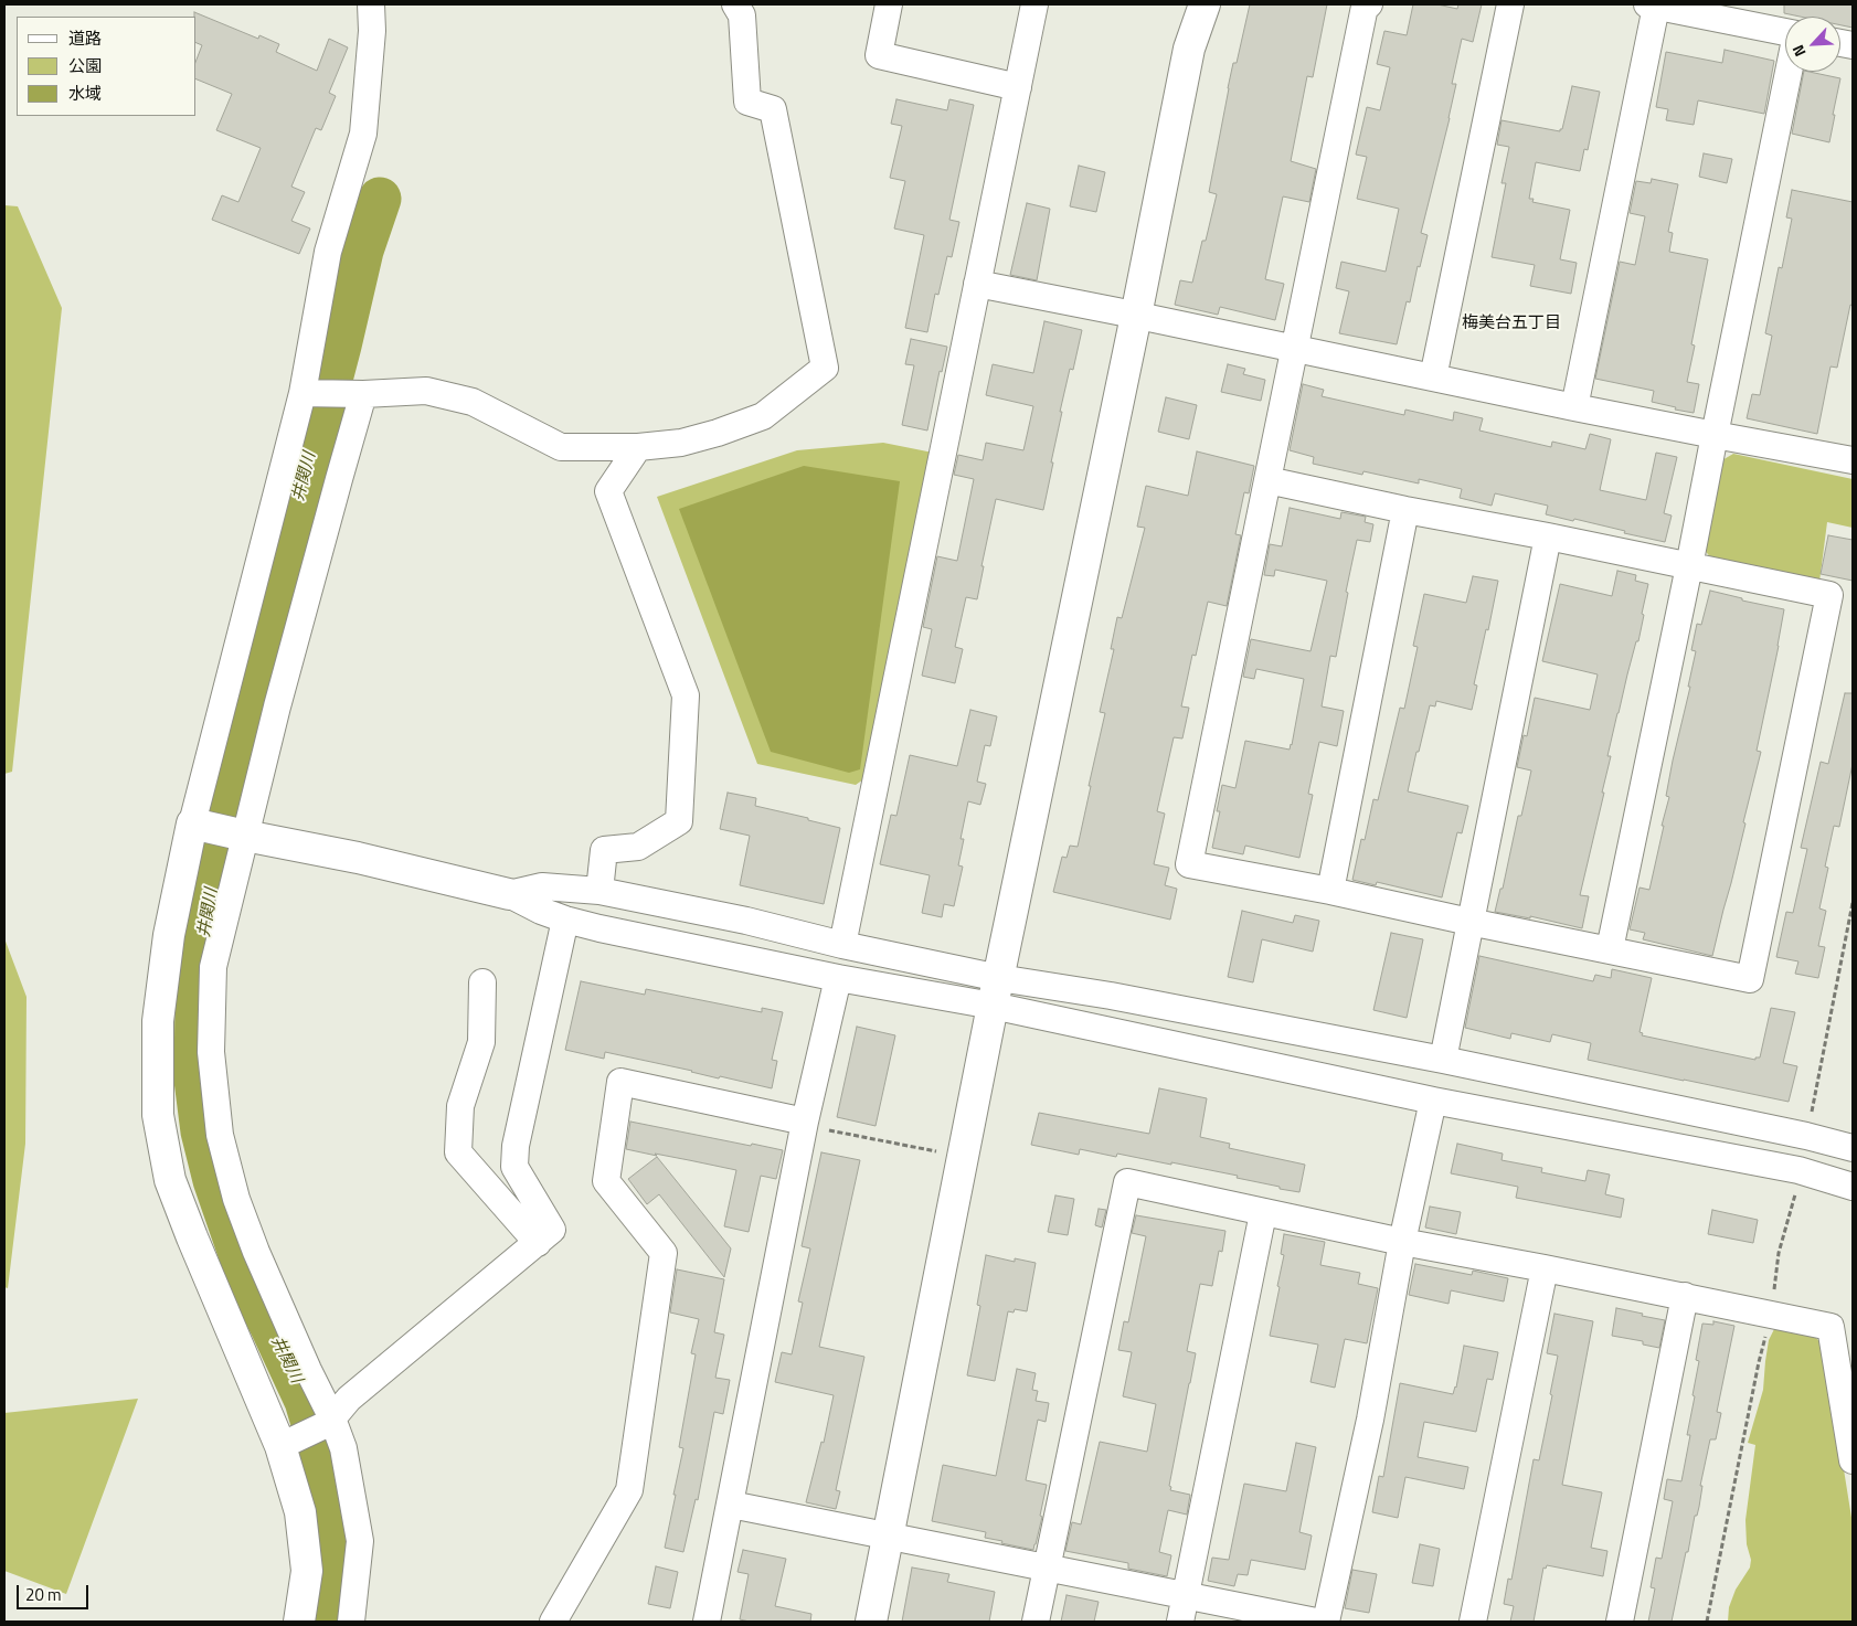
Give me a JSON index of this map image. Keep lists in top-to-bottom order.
{
  "districts": ["梅美台五丁目"],
  "water": ["井関川"],
  "legend": ["道路", "公園", "水域"],
  "scale_bar": "20 m",
  "north": "bottom left"
}
